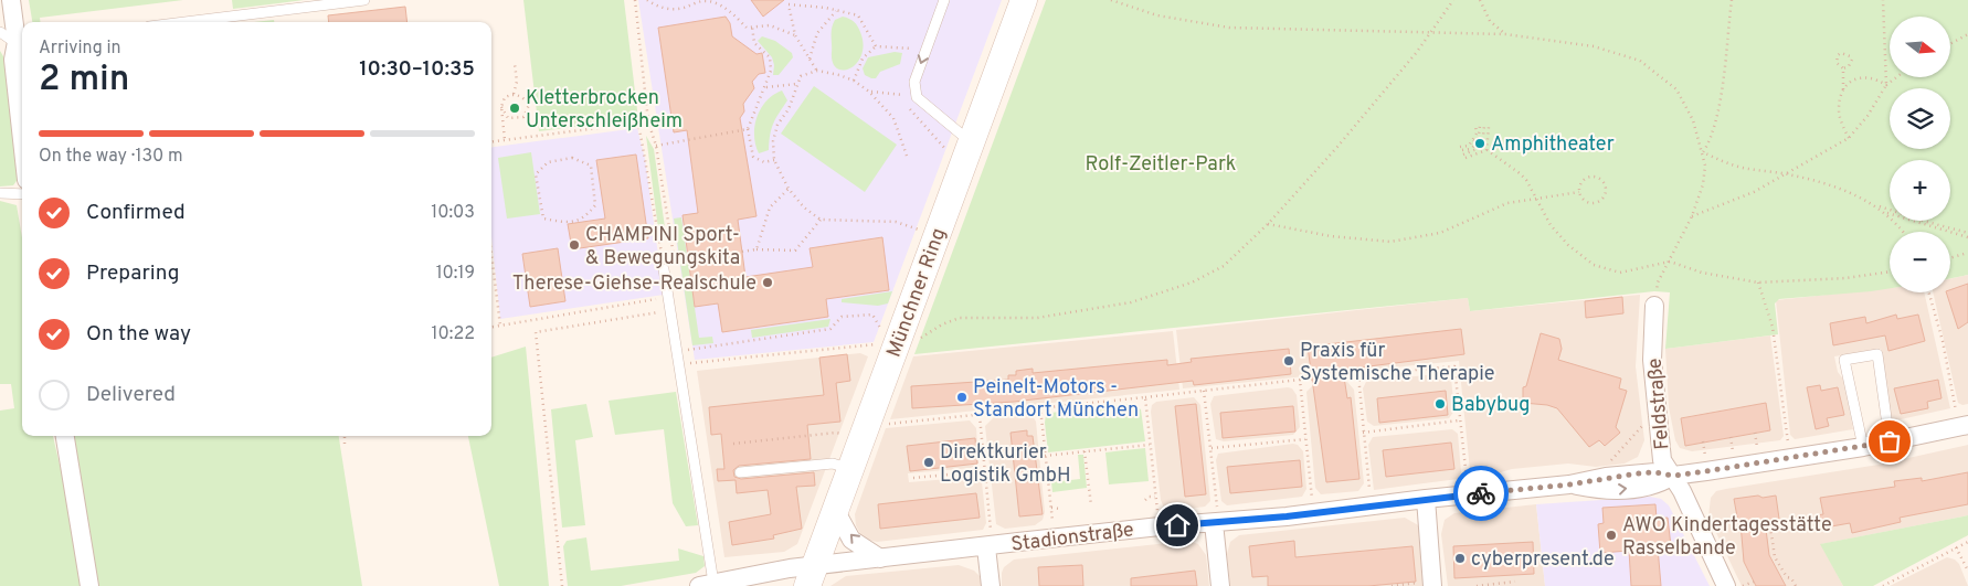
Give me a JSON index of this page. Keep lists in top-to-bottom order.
{
  "streets": {
    "main road": ["Münchner Ring"],
    "street": ["Feldstraße", "Stadionstraße"]
  },
  "crossings": [
    ["Münchner Ring", "Stadionstraße"],
    ["Feldstraße", "Stadionstraße"]
  ],
  "parks": ["Rolf-Zeitler-Park"],
  "places": [
    "Kletterbrocken Unterschleißheim",
    "Amphitheater",
    "CHAMPINI Sport- & Bewegungskita",
    "Therese-Giehse-Realschule",
    "Praxis für Systemische Therapie",
    "Peinelt-Motors - Standort München",
    "Babybug",
    "Direktkurier Logistik GmbH",
    "AWO Kindertagesstätte Rasselbande",
    "cyberpresent.de"
  ],
  "north": "right",
  "page": {
    "map_buttons": ["+", "−"],
    "heading": ["2 min", "Arriving in", "10:30–10:35"],
    "bar": "On the way · 130 m",
    "list": [
      ["Confirmed", "10:03"],
      ["Preparing", "10:19"],
      ["On the way", "10:22"],
      "Delivered"
    ]
  }
}
